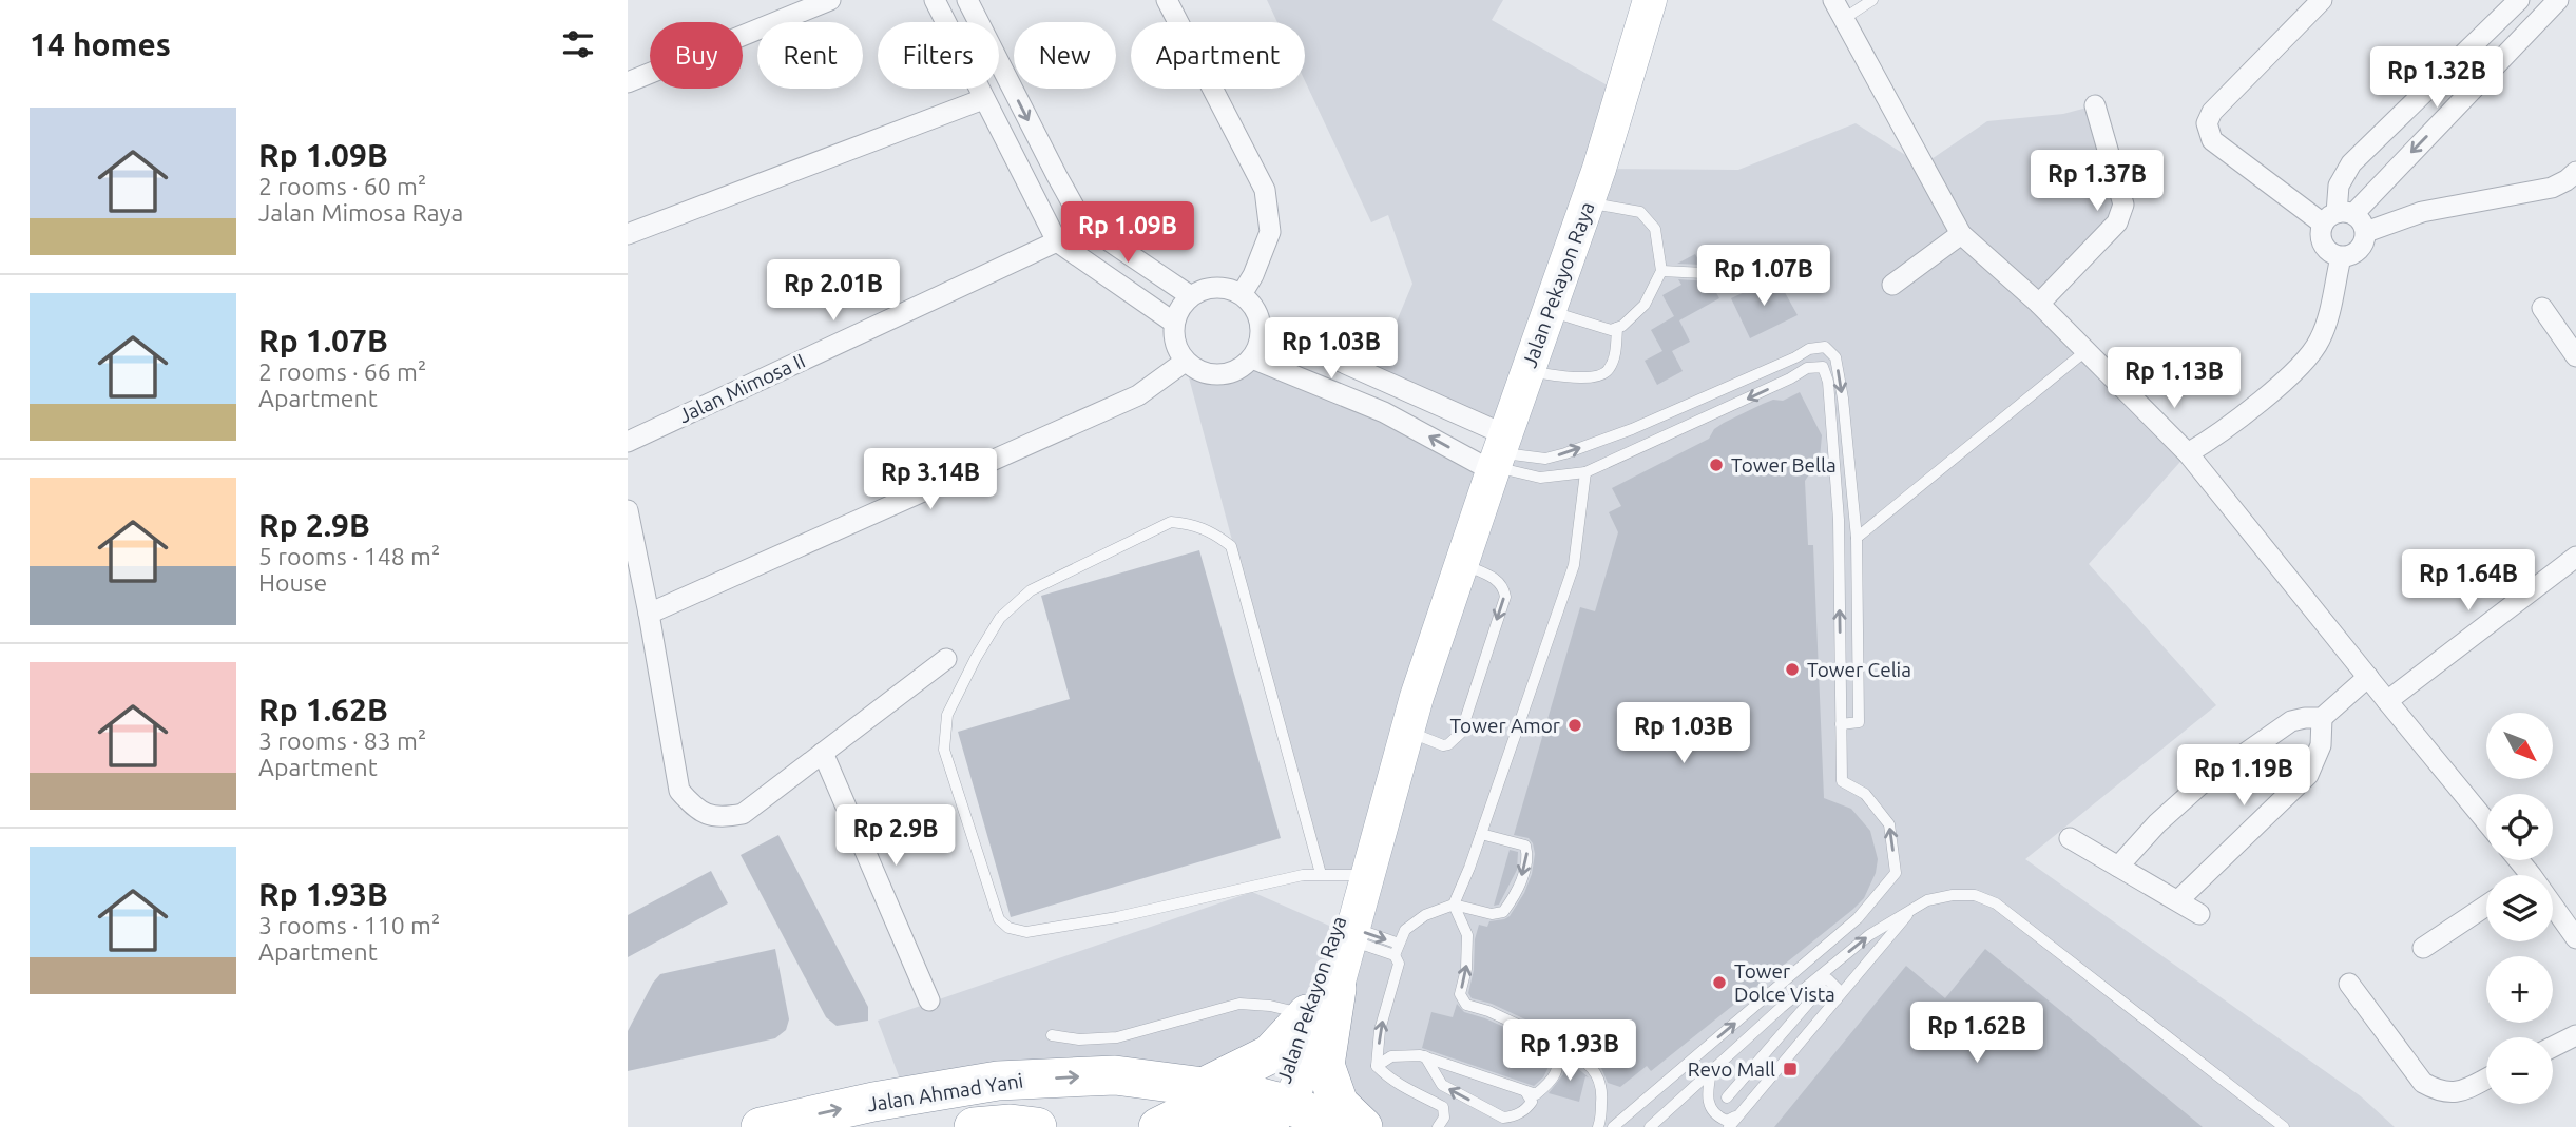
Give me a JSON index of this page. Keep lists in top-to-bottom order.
{
  "streets": {
    "highway": ["Jalan Ahmad Yani"],
    "main road": ["Jalan Pekayon Raya"],
    "street": ["Jalan Mimosa II"]
  },
  "crossings": [
    ["Jalan Pekayon Raya", "Jalan Ahmad Yani"]
  ],
  "one_way": ["Jalan Ahmad Yani"],
  "places": {
    "other": [
      "Tower Bella",
      "Tower Celia",
      "Tower Amor",
      "Tower Dolce Vista"
    ],
    "transit": ["Revo Mall"]
  },
  "north": "bottom right",
  "page": {
    "heading": "14 homes",
    "chip": [
      "Buy",
      "Rent",
      "Filters",
      "New",
      "Apartment"
    ],
    "price": [
      "Rp 1.32B",
      "Rp 1.37B",
      "Rp 1.09B",
      "Rp 1.07B",
      "Rp 2.01B",
      "Rp 1.03B",
      "Rp 1.13B",
      "Rp 3.14B",
      "Rp 1.64B",
      "Rp 1.03B",
      "Rp 1.19B",
      "Rp 2.9B",
      "Rp 1.62B",
      "Rp 1.93B"
    ],
    "list": [
      {
        "name": "Rp 1.09B",
        "note": "2 rooms · 60 m² · Jalan Mimosa Raya"
      },
      {
        "name": "Rp 1.07B",
        "note": "2 rooms · 66 m² · Apartment"
      },
      {
        "name": "Rp 2.9B",
        "note": "5 rooms · 148 m² · House"
      },
      {
        "name": "Rp 1.62B",
        "note": "3 rooms · 83 m² · Apartment"
      },
      {
        "name": "Rp 1.93B",
        "note": "3 rooms · 110 m² · Apartment"
      }
    ],
    "map_buttons": ["+", "−"]
  }
}
